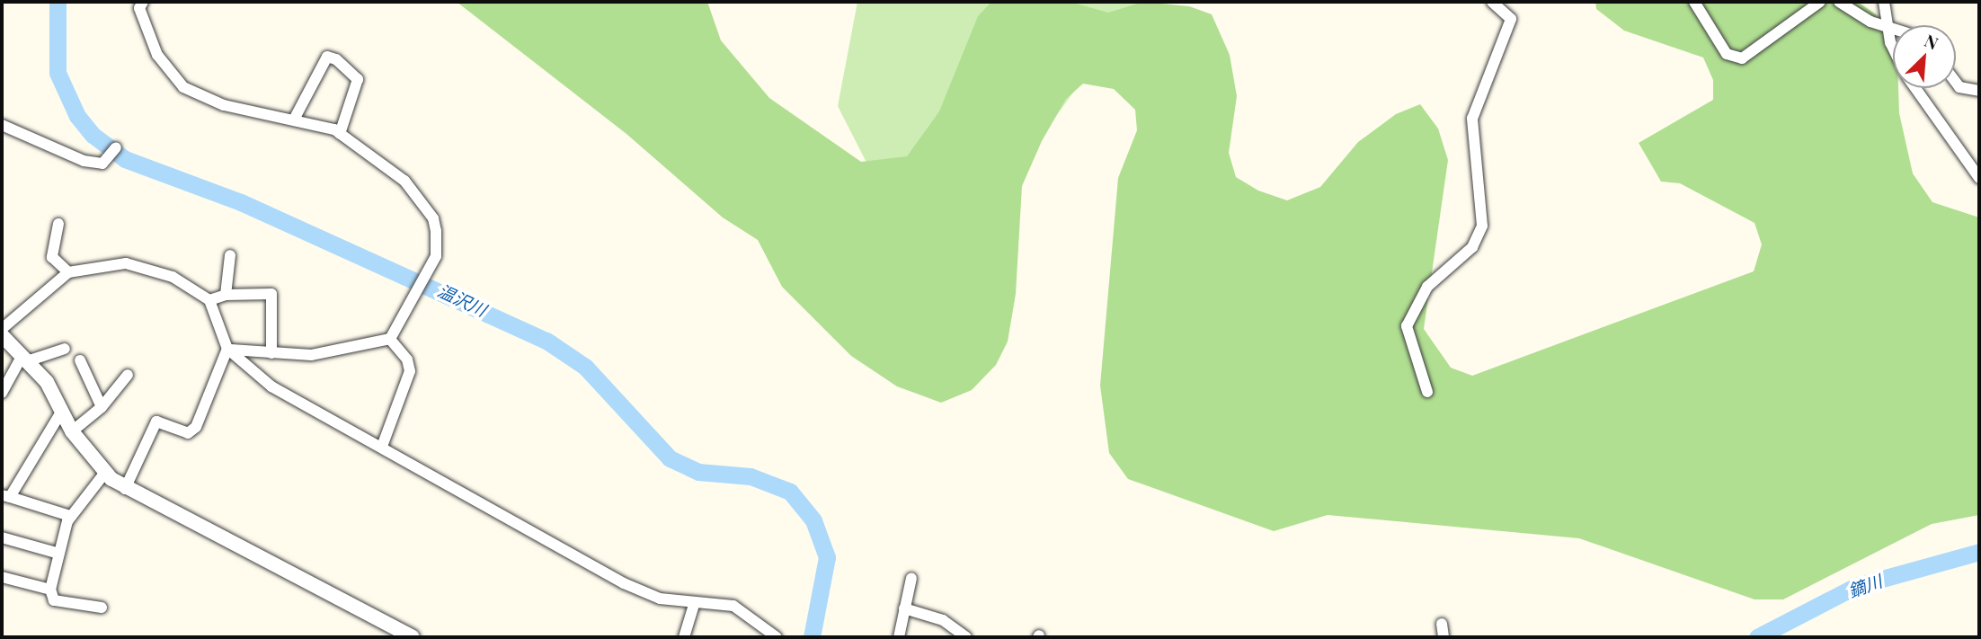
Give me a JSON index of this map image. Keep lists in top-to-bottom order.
{
  "water": ["温沢川", "鏑川"],
  "north": "top right"
}
